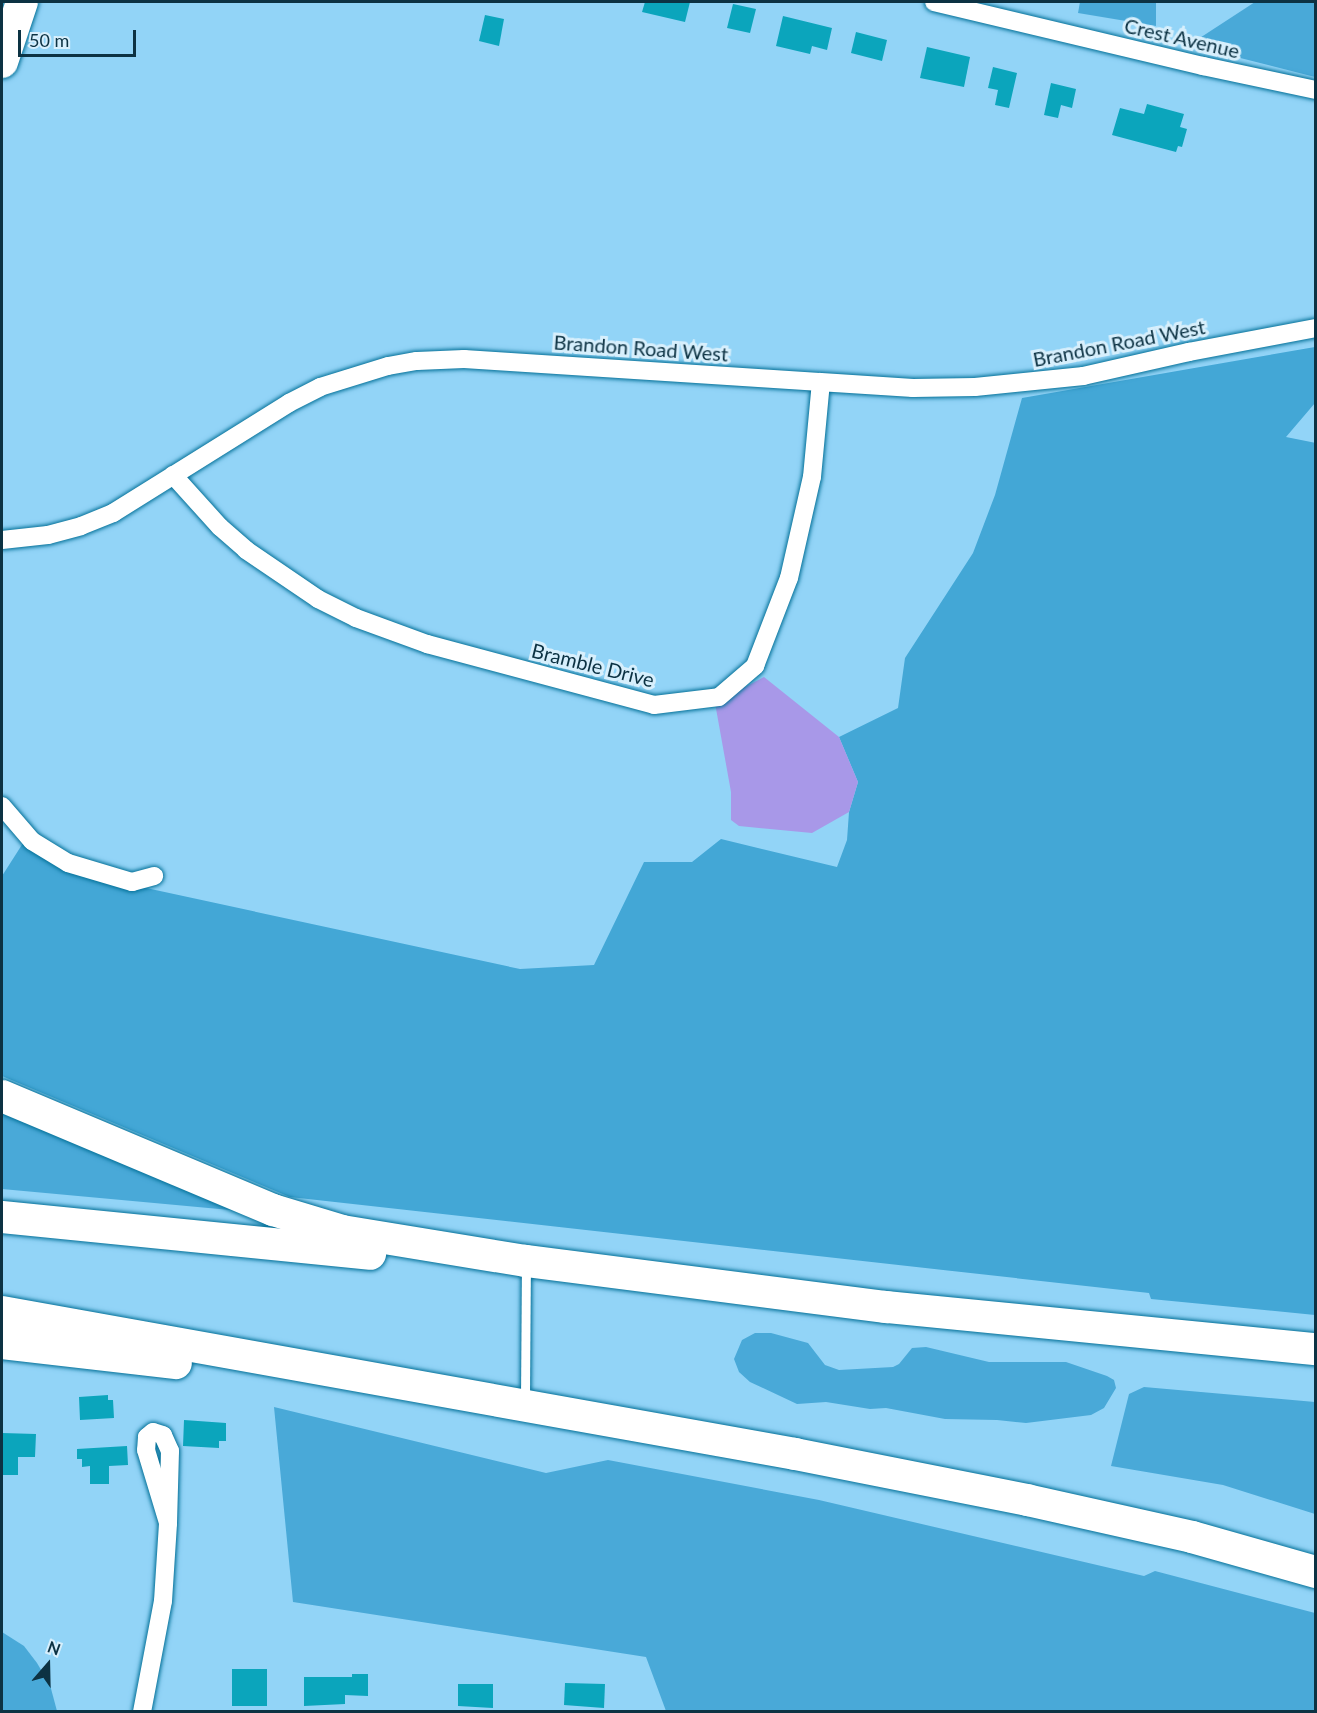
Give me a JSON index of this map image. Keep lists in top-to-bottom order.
{
  "streets": {
    "street": ["Crest Avenue", "Brandon Road West", "Bramble Drive"]
  },
  "crossings": [
    ["Brandon Road West", "Bramble Drive"]
  ],
  "scale_bar": "50 m",
  "north": "top"
}
